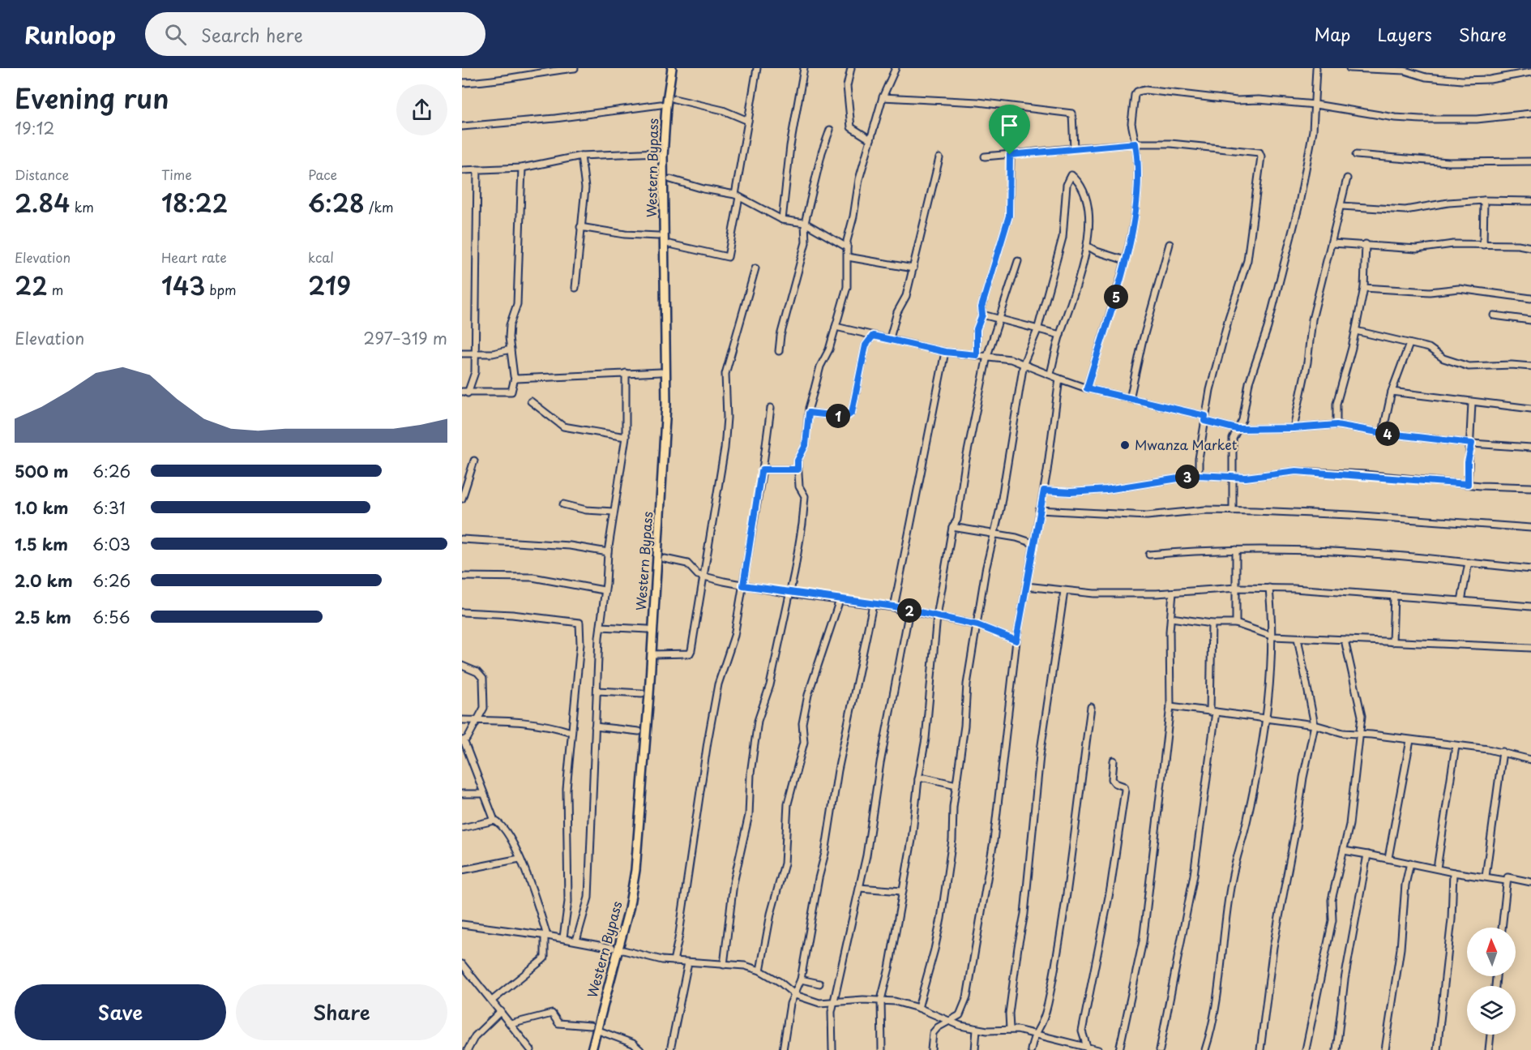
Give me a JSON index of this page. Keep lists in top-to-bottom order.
{
  "streets": {
    "main road": ["Western Bypass"]
  },
  "places": ["Mwanza Market"],
  "north": "top",
  "page": {
    "header": "Runloop",
    "search": "Search here",
    "nav": ["Map", "Layers", "Share"],
    "heading": ["Evening run", "19:12"],
    "stats": [
      ["Distance", "2.84 km"],
      ["Time", "18:22"],
      ["Pace", "6:28 /km"],
      ["Elevation", "22 m"],
      ["Heart rate", "143 bpm"],
      ["kcal", "219"]
    ],
    "pins": [
      "5",
      "1",
      "4",
      "3",
      "2"
    ],
    "chart": ["Elevation", "297–319 m"],
    "list": [
      {
        "name": "500 m",
        "note": "6:26"
      },
      {
        "name": "1.0 km",
        "note": "6:31"
      },
      {
        "name": "1.5 km",
        "note": "6:03"
      },
      {
        "name": "2.0 km",
        "note": "6:26"
      },
      {
        "name": "2.5 km",
        "note": "6:56"
      }
    ],
    "buttons": ["Save", "Share"]
  }
}
